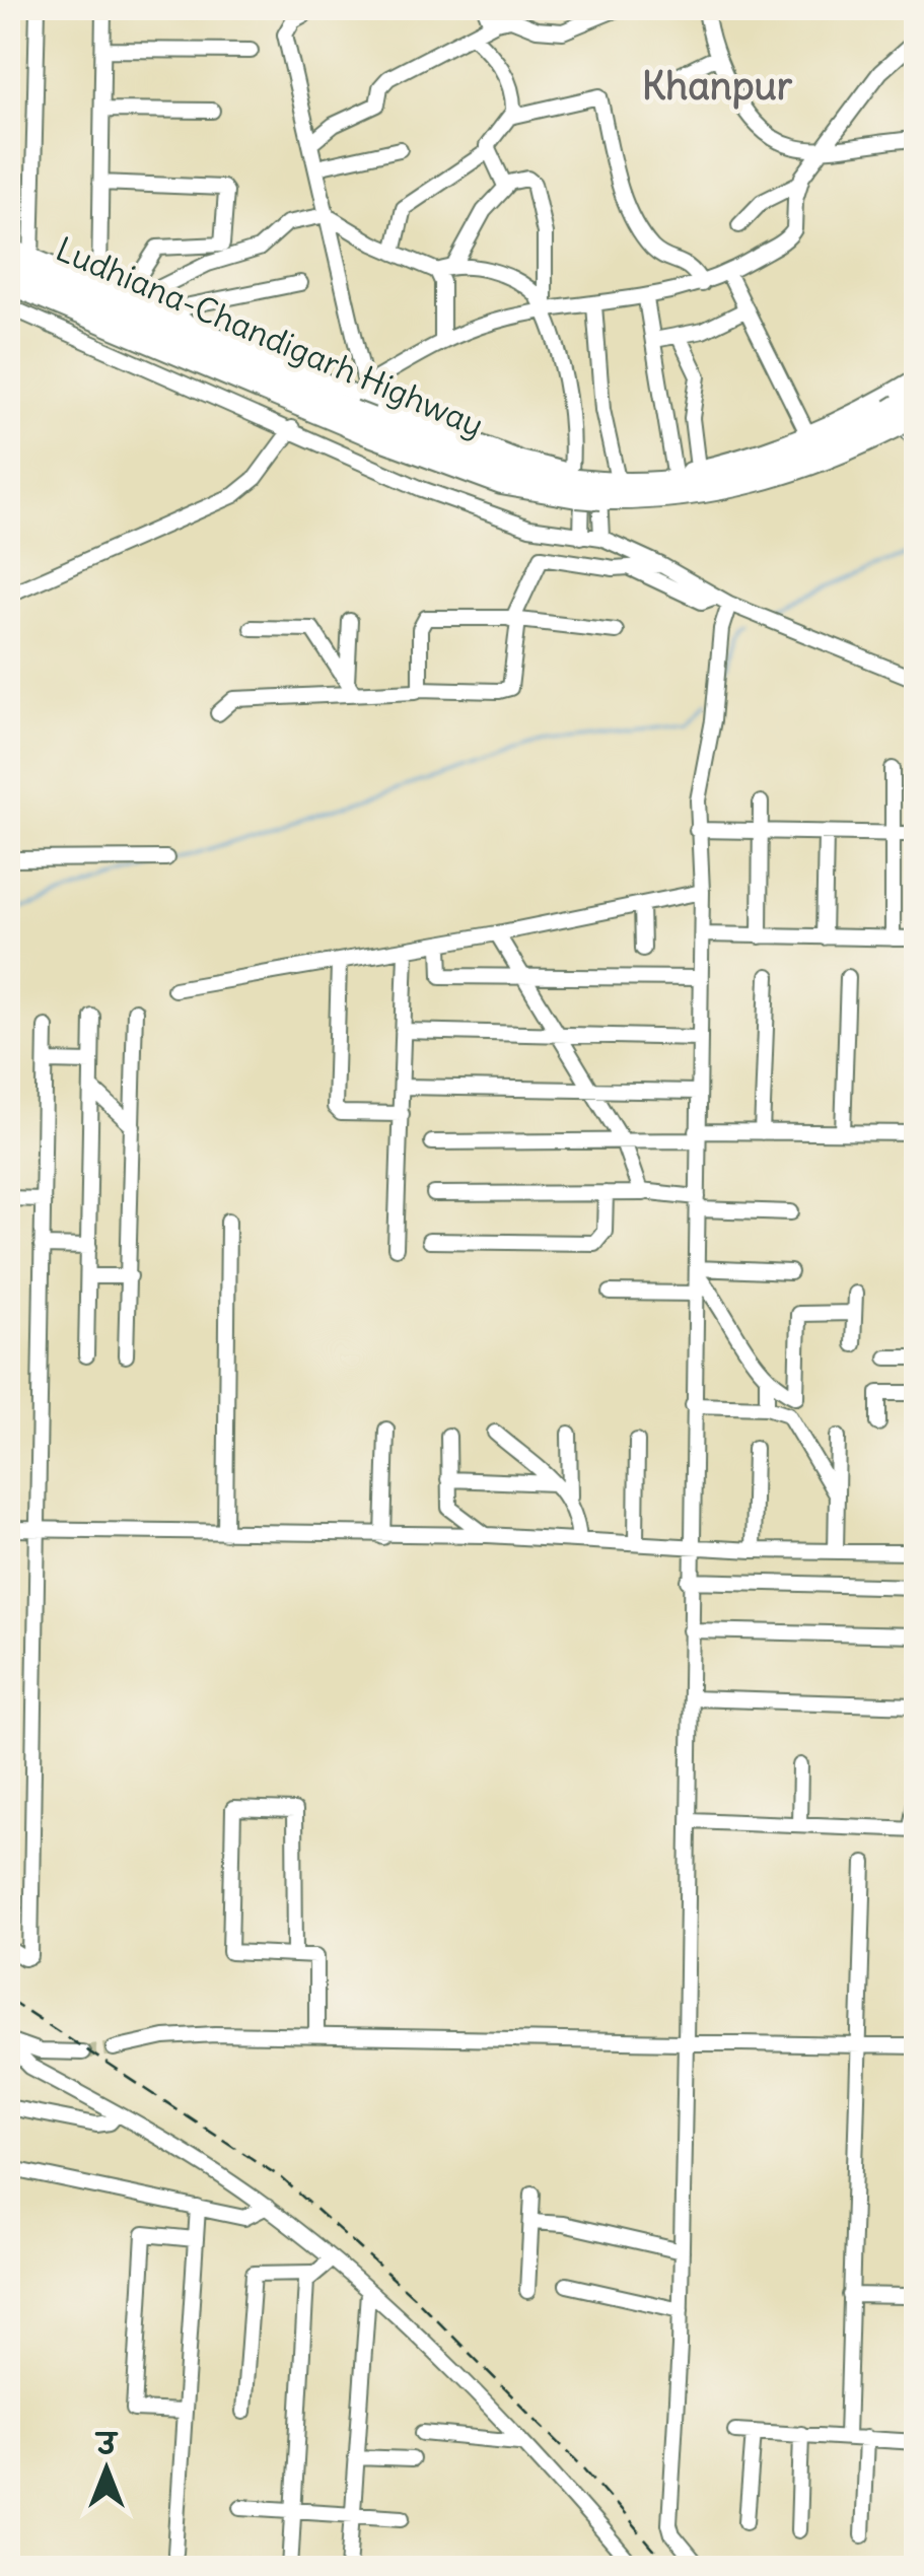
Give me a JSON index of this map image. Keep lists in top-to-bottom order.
{
  "streets": {
    "highway": ["Ludhiana-Chandigarh Highway"]
  },
  "districts": ["Khanpur"],
  "north": "top"
}
